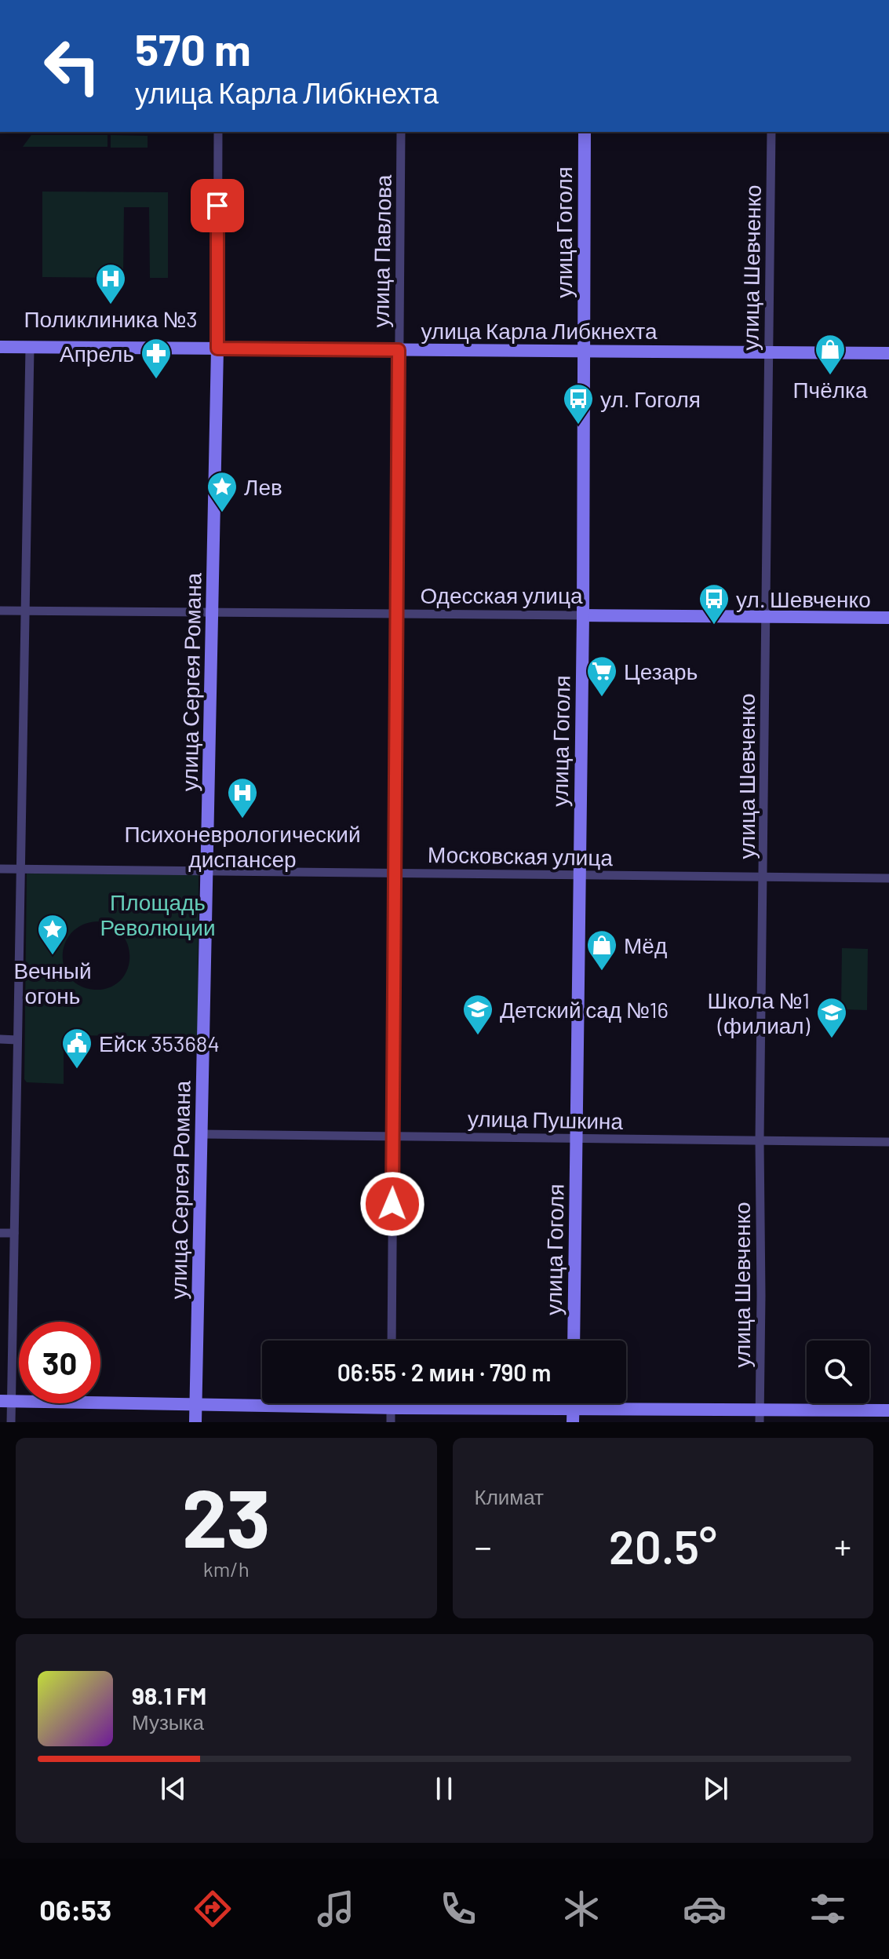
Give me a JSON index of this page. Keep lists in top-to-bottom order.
{
  "streets": {
    "street": [
      "улица Гоголя",
      "улица Павлова",
      "улица Шевченко",
      "улица Карла Либкнехта",
      "Одесская улица",
      "улица Сергея Романа",
      "Московская улица",
      "улица Пушкина"
    ]
  },
  "crossings": [
    ["улица Гоголя", "улица Карла Либкнехта"],
    ["улица Гоголя", "Одесская улица"],
    ["улица Гоголя", "Московская улица"],
    ["улица Гоголя", "улица Пушкина"],
    ["улица Павлова", "улица Карла Либкнехта"],
    ["улица Павлова", "Одесская улица"],
    ["улица Павлова", "Московская улица"],
    ["улица Павлова", "улица Пушкина"],
    ["улица Шевченко", "улица Карла Либкнехта"],
    ["улица Шевченко", "Одесская улица"],
    ["улица Шевченко", "Московская улица"],
    ["улица Шевченко", "улица Пушкина"],
    ["улица Карла Либкнехта", "улица Сергея Романа"],
    ["Одесская улица", "улица Сергея Романа"],
    ["улица Сергея Романа", "Московская улица"],
    ["улица Сергея Романа", "улица Пушкина"]
  ],
  "parks": ["Площадь Революции"],
  "places": {
    "hospital": ["Поликлиника №3", "Психоневрологический диспансер"],
    "shop": ["Пчёлка", "Мёд"],
    "pharmacy": ["Апрель"],
    "bus stop": ["ул. Гоголя", "ул. Шевченко"],
    "place": ["Лев", "Вечный огонь"],
    "supermarket": ["Цезарь"],
    "school or university": ["Детский сад №16", "Школа №1 (филиал)"],
    "public building": ["Ейск 353684"]
  },
  "page": {
    "turn": ["570 m", "улица Карла Либкнехта"],
    "limit": "30",
    "trip": "06:55 · 2 мин · 790 m",
    "tile": [
      ["23", "km/h"],
      "Климат"
    ],
    "heat": ["−", "20.5°", "+"],
    "song": ["98.1 FM", "Музыка"],
    "tabs": "06:53"
  }
}
